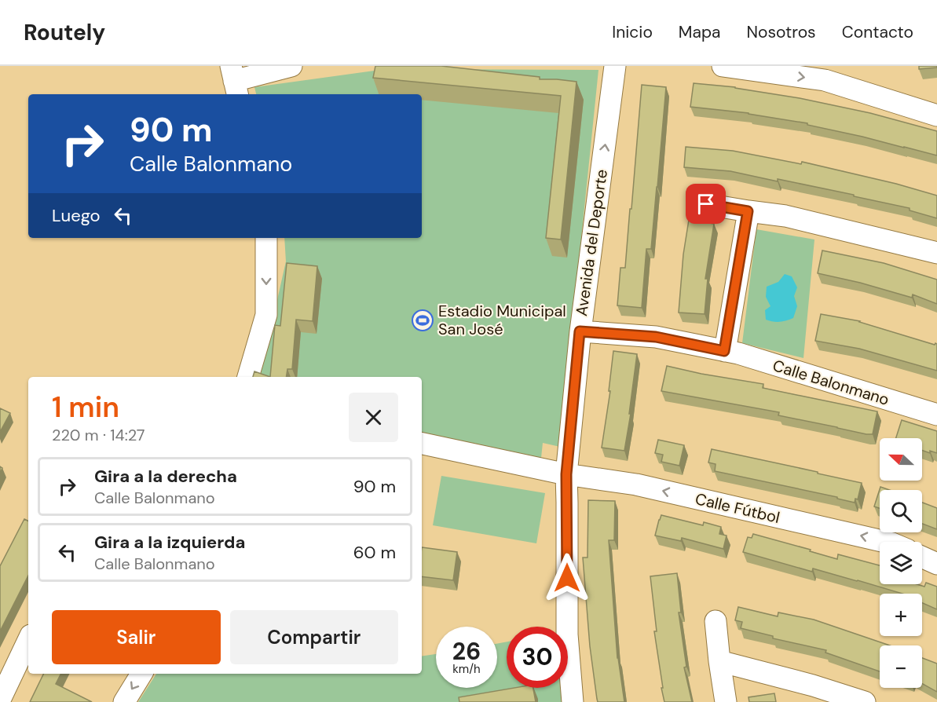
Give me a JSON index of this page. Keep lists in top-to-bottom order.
{
  "streets": {
    "street": ["Avenida del Deporte", "Calle Balonmano", "Calle Fútbol"]
  },
  "crossings": [
    ["Avenida del Deporte", "Calle Balonmano"],
    ["Avenida del Deporte", "Calle Fútbol"]
  ],
  "places": {
    "sports": ["Estadio Municipal San José"]
  },
  "north": "left",
  "page": {
    "header": "Routely",
    "nav": [
      "Inicio",
      "Mapa",
      "Nosotros",
      "Contacto"
    ],
    "turn": ["90 m", "Calle Balonmano"],
    "then": "Luego",
    "heading": ["1 min", "220 m · 14:27"],
    "map_buttons": ["+", "−"],
    "list": [
      {
        "name": "Gira a la derecha",
        "note": "Calle Balonmano",
        "value": "90 m"
      },
      {
        "name": "Gira a la izquierda",
        "note": "Calle Balonmano",
        "value": "60 m"
      }
    ],
    "buttons": ["Salir", "Compartir"],
    "speed": "26 km/h",
    "limit": "30"
  }
}
